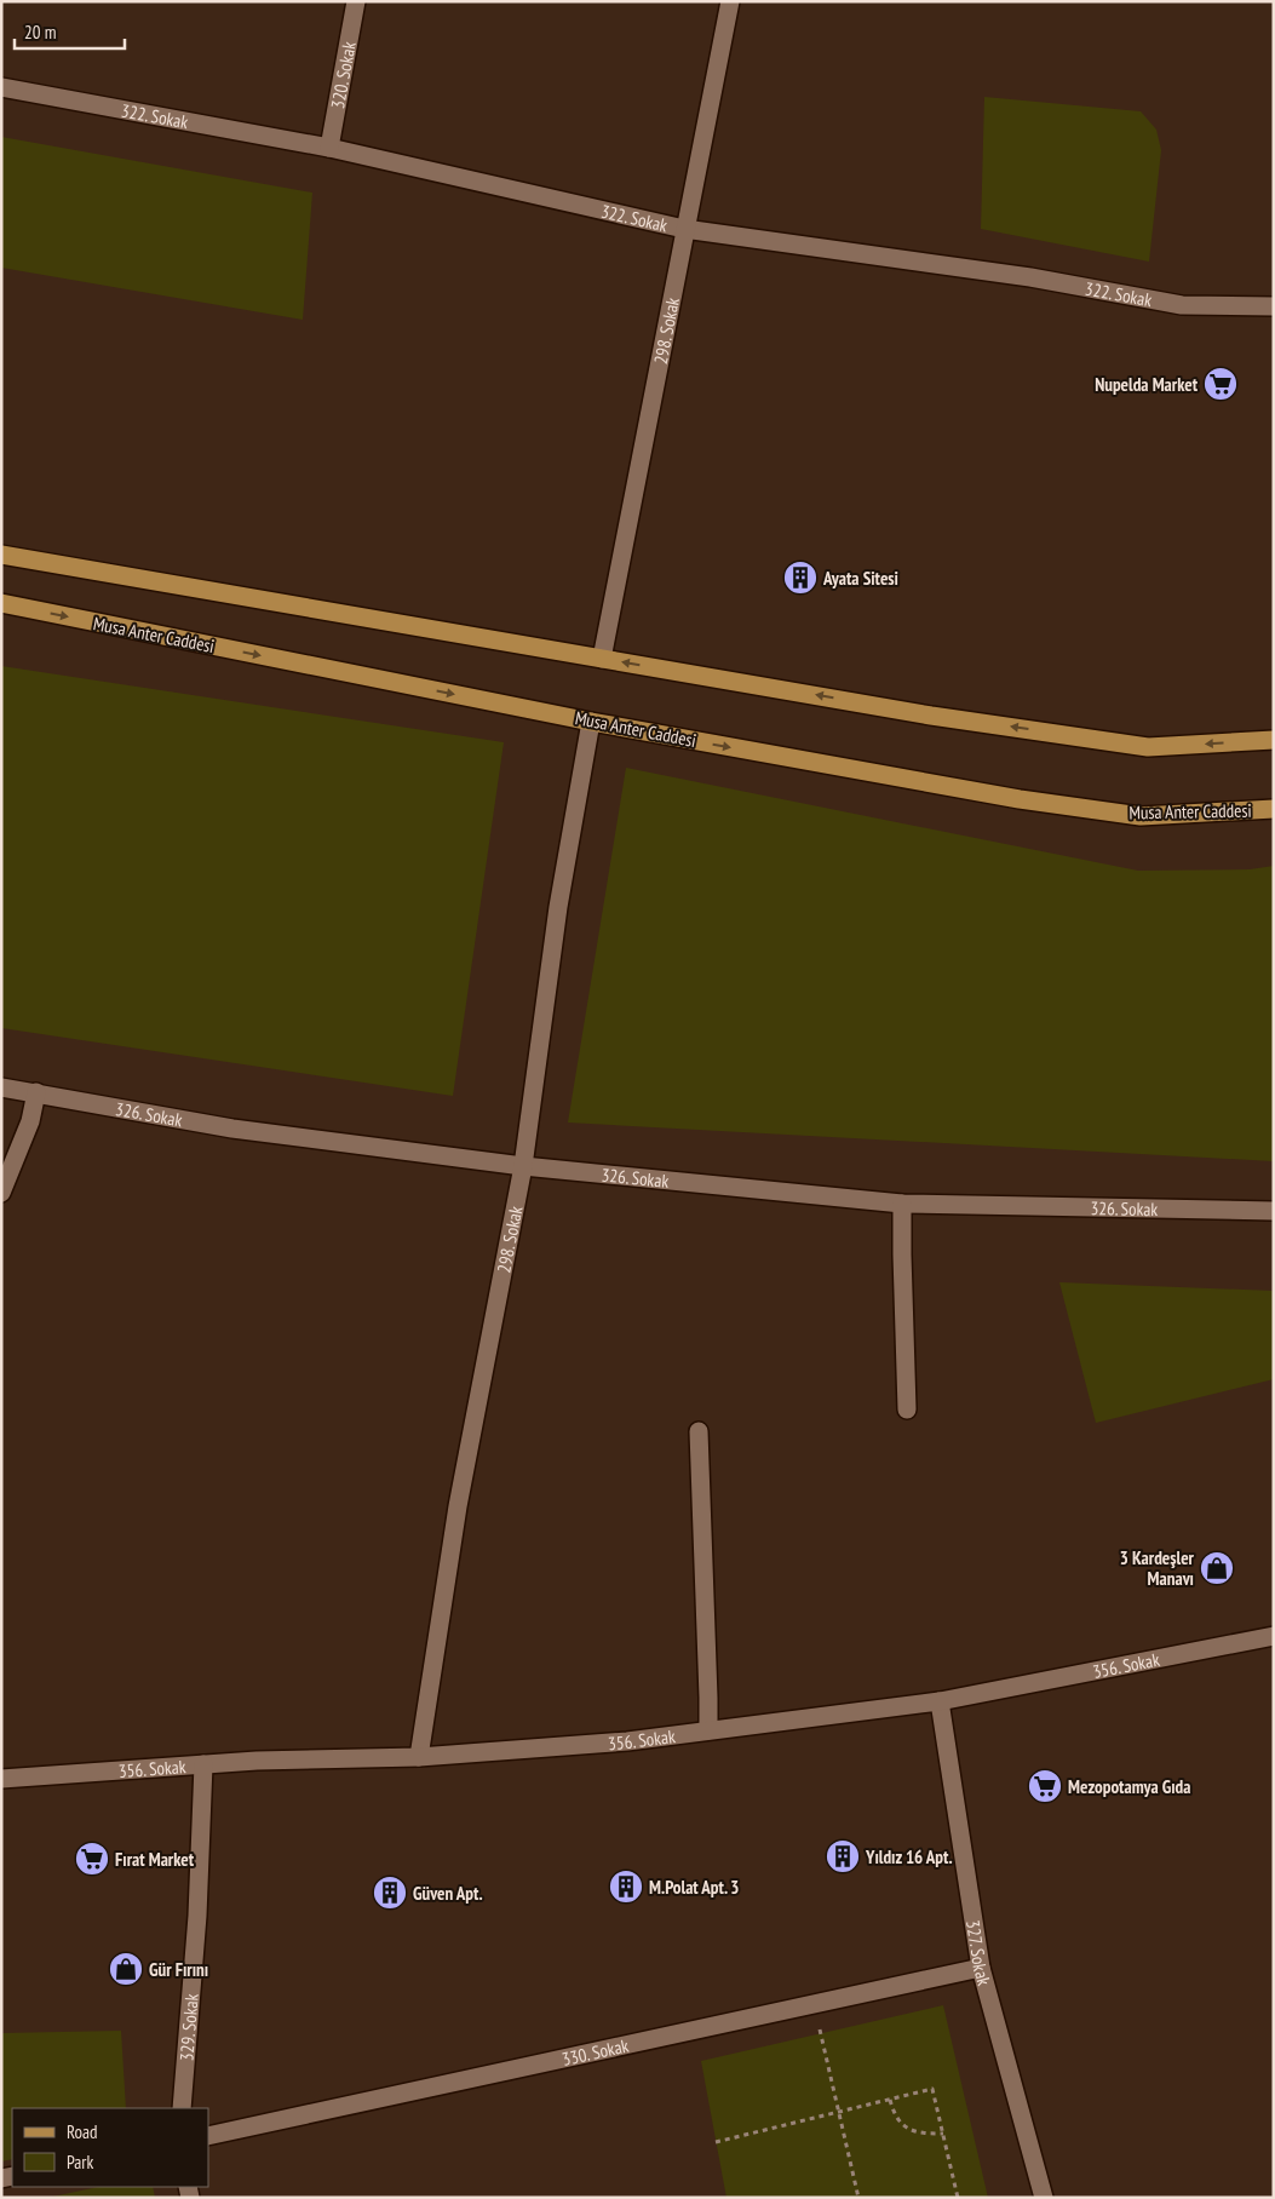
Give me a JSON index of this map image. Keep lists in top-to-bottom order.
{
  "streets": {
    "main road": ["Musa Anter Caddesi"],
    "street": [
      "320. Sokak",
      "322. Sokak",
      "298. Sokak",
      "326. Sokak",
      "356. Sokak",
      "327. Sokak",
      "329. Sokak",
      "330. Sokak"
    ]
  },
  "crossings": [
    ["320. Sokak", "322. Sokak"],
    ["322. Sokak", "298. Sokak"],
    ["298. Sokak", "Musa Anter Caddesi"],
    ["298. Sokak", "326. Sokak"],
    ["298. Sokak", "356. Sokak"],
    ["356. Sokak", "327. Sokak"],
    ["356. Sokak", "329. Sokak"],
    ["327. Sokak", "330. Sokak"]
  ],
  "places": {
    "supermarket": ["Nupelda Market", "Mezopotamya Gıda", "Fırat Market"],
    "building": [
      "Ayata Sitesi",
      "Yıldız 16 Apt.",
      "M.Polat Apt. 3",
      "Güven Apt."
    ],
    "shop": ["3 Kardeşler Manavı", "Gür Fırını"]
  },
  "legend": ["Road", "Park"],
  "scale_bar": "20 m"
}
